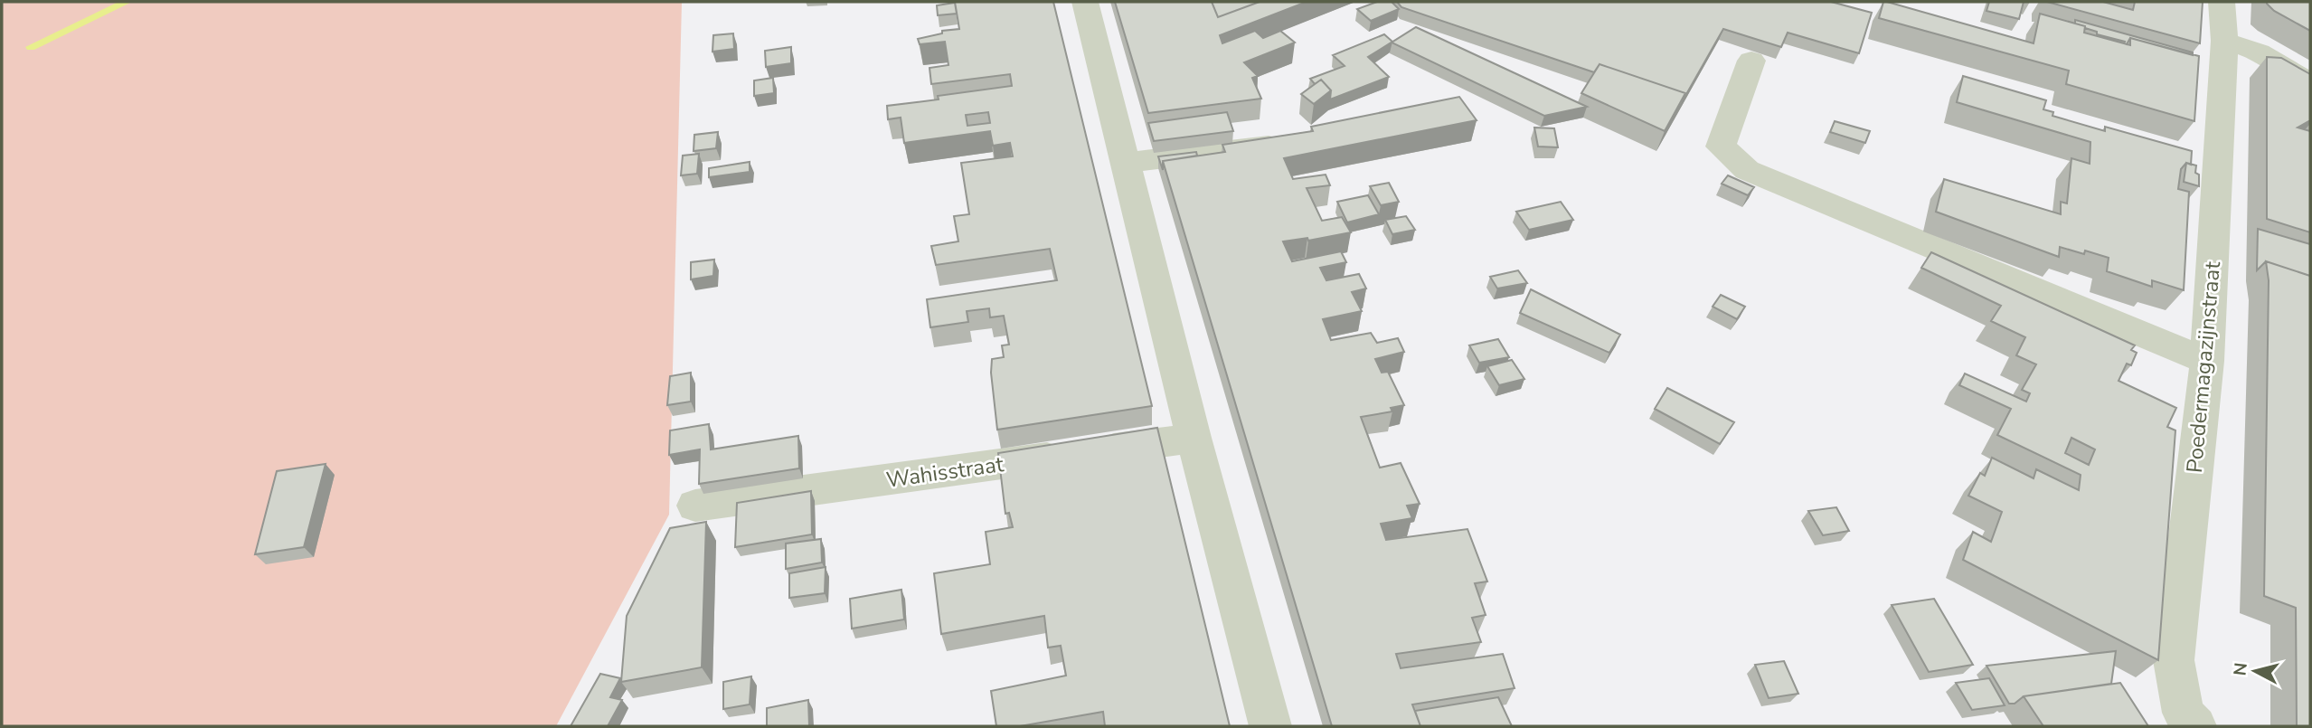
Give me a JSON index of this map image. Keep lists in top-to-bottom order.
{
  "streets": {
    "street": ["Poedermagazijnstraat", "Wahisstraat"]
  },
  "north": "left"
}
